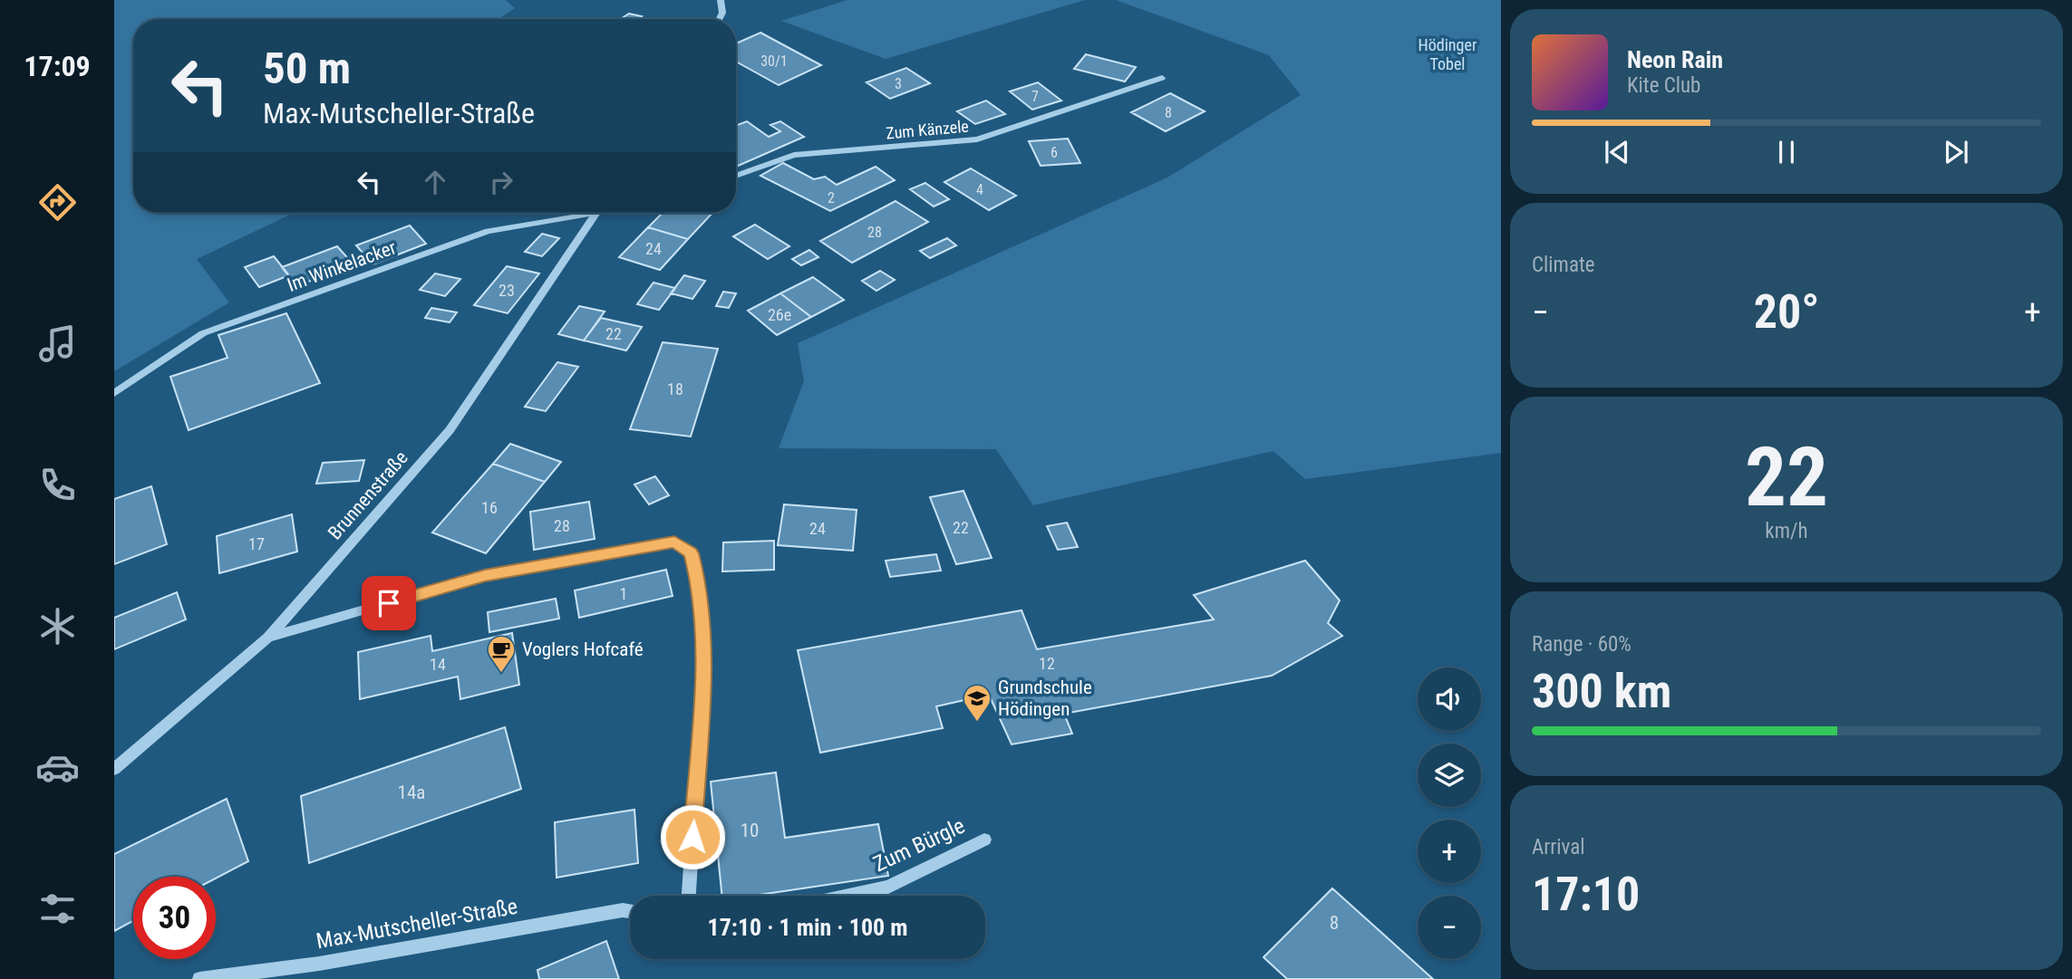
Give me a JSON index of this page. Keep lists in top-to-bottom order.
{
  "streets": {
    "street": [
      "Zum Känzele",
      "Im Winkelacker",
      "Brunnenstraße",
      "Zum Bürgle",
      "Max-Mutscheller-Straße"
    ]
  },
  "parks": ["Hödinger Tobel"],
  "places": {
    "cafe": ["Voglers Hofcafé"],
    "school or university": ["Grundschule Hödingen"]
  },
  "house_numbers": [
    "30/1",
    "3",
    "7",
    "8",
    "6",
    "4",
    "2",
    "28",
    "24",
    "23",
    "26e",
    "22",
    "18",
    "16",
    "28",
    "22",
    "24",
    "17",
    "1",
    "12",
    "14",
    "14a",
    "10",
    "8"
  ],
  "page": {
    "tabs": "17:09",
    "turn": ["50 m", "Max-Mutscheller-Straße"],
    "song": ["Neon Rain", "Kite Club"],
    "tile": [
      "Climate",
      ["22", "km/h"],
      ["Range · 60%", "300 km"],
      ["Arrival", "17:10"]
    ],
    "heat": ["−", "20°", "+"],
    "map_buttons": ["+", "−"],
    "limit": "30",
    "trip": "17:10 · 1 min · 100 m"
  }
}
